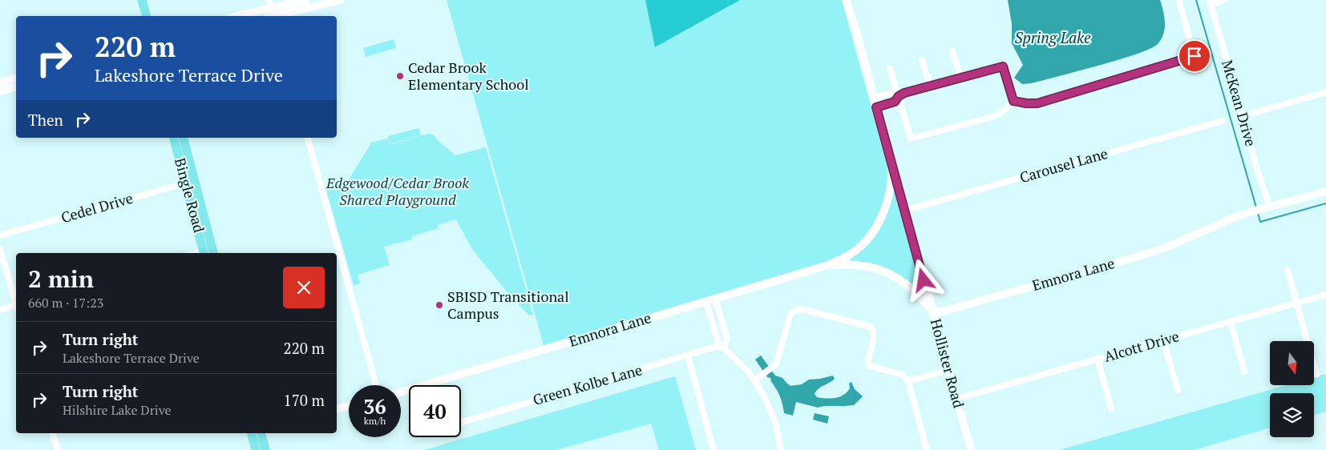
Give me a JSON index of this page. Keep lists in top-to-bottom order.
{
  "streets": {
    "main road": ["Bingle Road"],
    "street": [
      "McKean Drive",
      "Carousel Lane",
      "Cedel Drive",
      "Emnora Lane",
      "Alcott Drive",
      "Hollister Road",
      "Green Kolbe Lane"
    ]
  },
  "crossings": [
    ["McKean Drive", "Emnora Lane"],
    ["Carousel Lane", "Hollister Road"],
    ["Bingle Road", "Cedel Drive"],
    ["Emnora Lane", "Hollister Road"],
    ["Alcott Drive", "Hollister Road"]
  ],
  "water": ["Spring Lake"],
  "parks": ["Edgewood/Cedar Brook Shared Playground"],
  "places": ["Cedar Brook Elementary School", "SBISD Transitional Campus"],
  "north": "bottom",
  "page": {
    "turn": ["220 m", "Lakeshore Terrace Drive"],
    "then": "Then",
    "heading": ["2 min", "660 m · 17:23"],
    "list": [
      {
        "name": "Turn right",
        "note": "Lakeshore Terrace Drive",
        "value": "220 m"
      },
      {
        "name": "Turn right",
        "note": "Hilshire Lake Drive",
        "value": "170 m"
      }
    ],
    "speed": "36 km/h",
    "limit": "40"
  }
}
